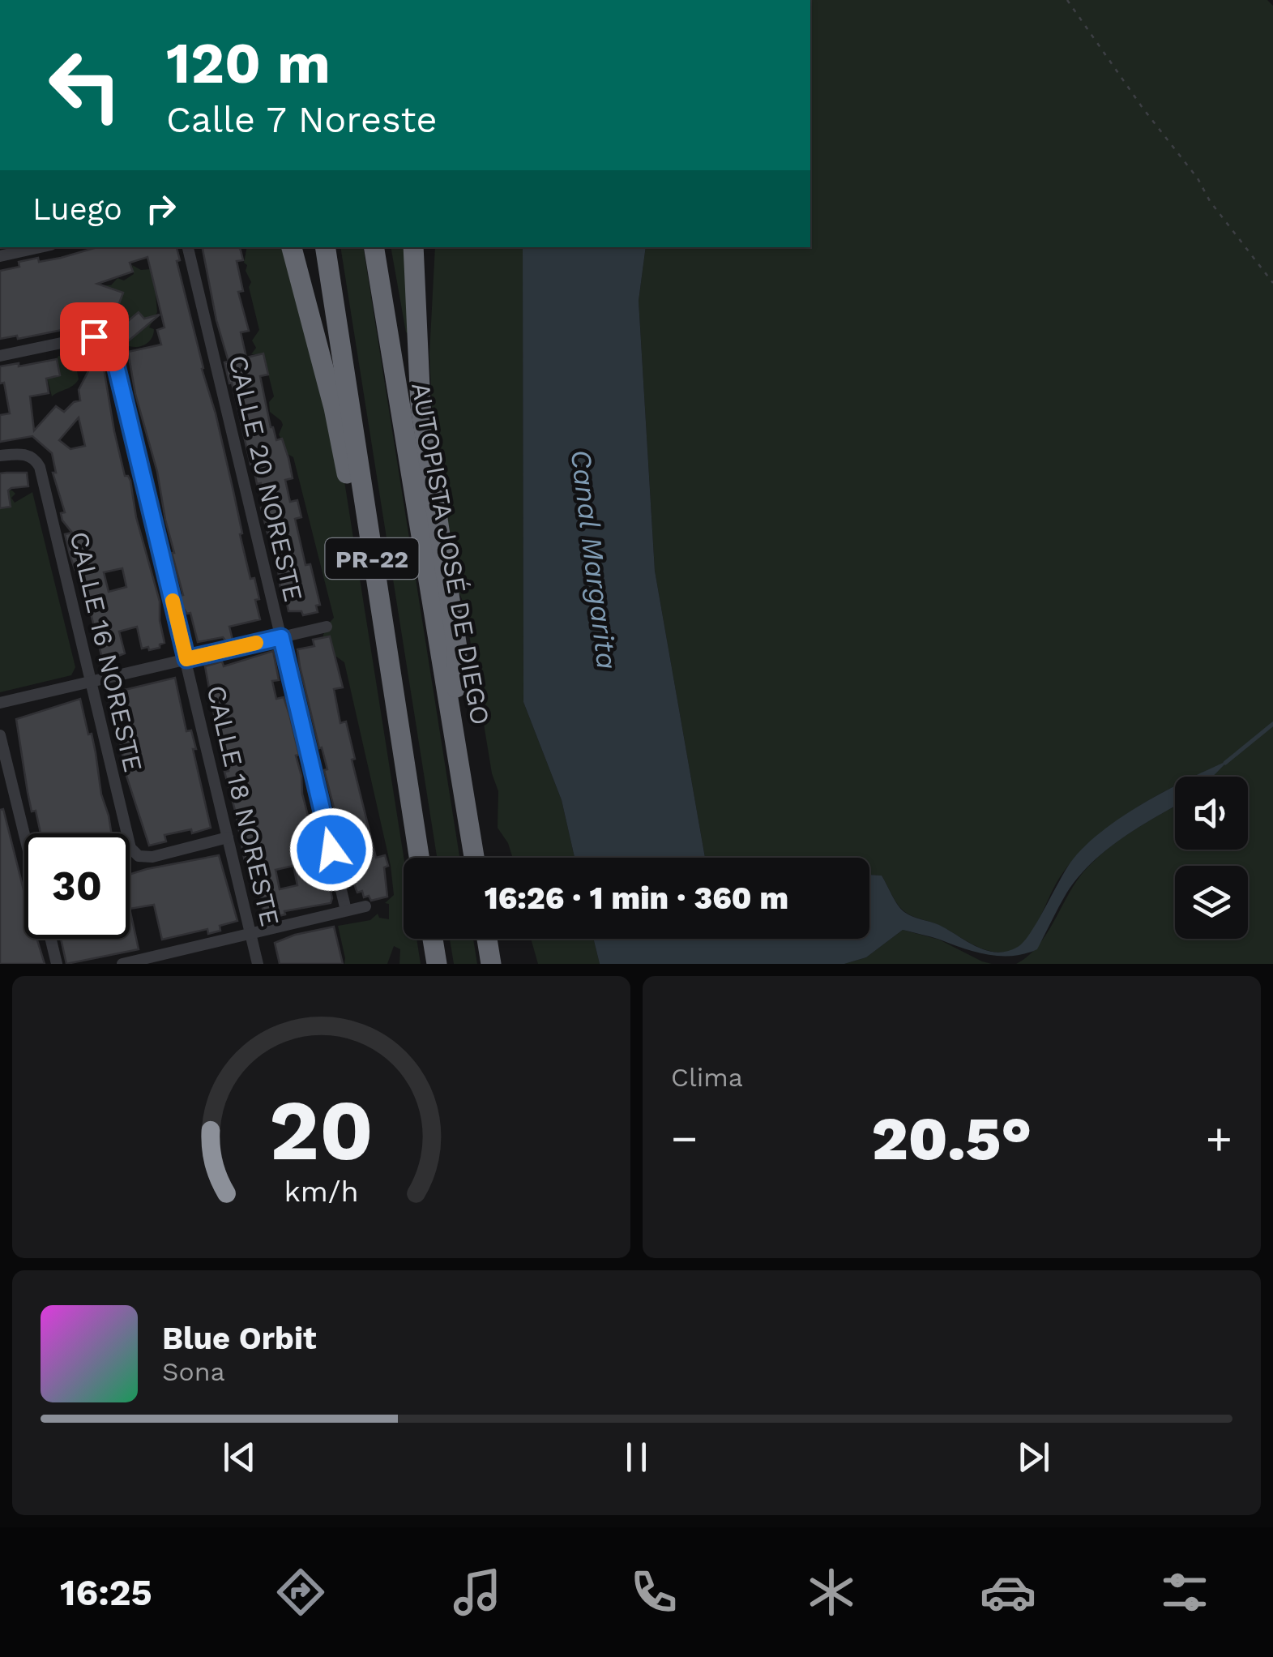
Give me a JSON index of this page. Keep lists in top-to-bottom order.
{
  "streets": {
    "highway": ["AUTOPISTA JOSÉ DE DIEGO", "PR-22"],
    "street": ["CALLE 20 NORESTE", "CALLE 16 NORESTE", "CALLE 18 NORESTE"]
  },
  "crossings": [
    ["CALLE 16 NORESTE", "CALLE 18 NORESTE"]
  ],
  "water": ["Canal Margarita"],
  "page": {
    "turn": ["120 m", "Calle 7 Noreste"],
    "then": "Luego",
    "limit": "30",
    "trip": "16:26 · 1 min · 360 m",
    "tile": "Clima",
    "heat": ["−", "20.5°", "+"],
    "song": ["Blue Orbit", "Sona"],
    "tabs": "16:25",
    "gauge": ["20", "km/h"]
  }
}
